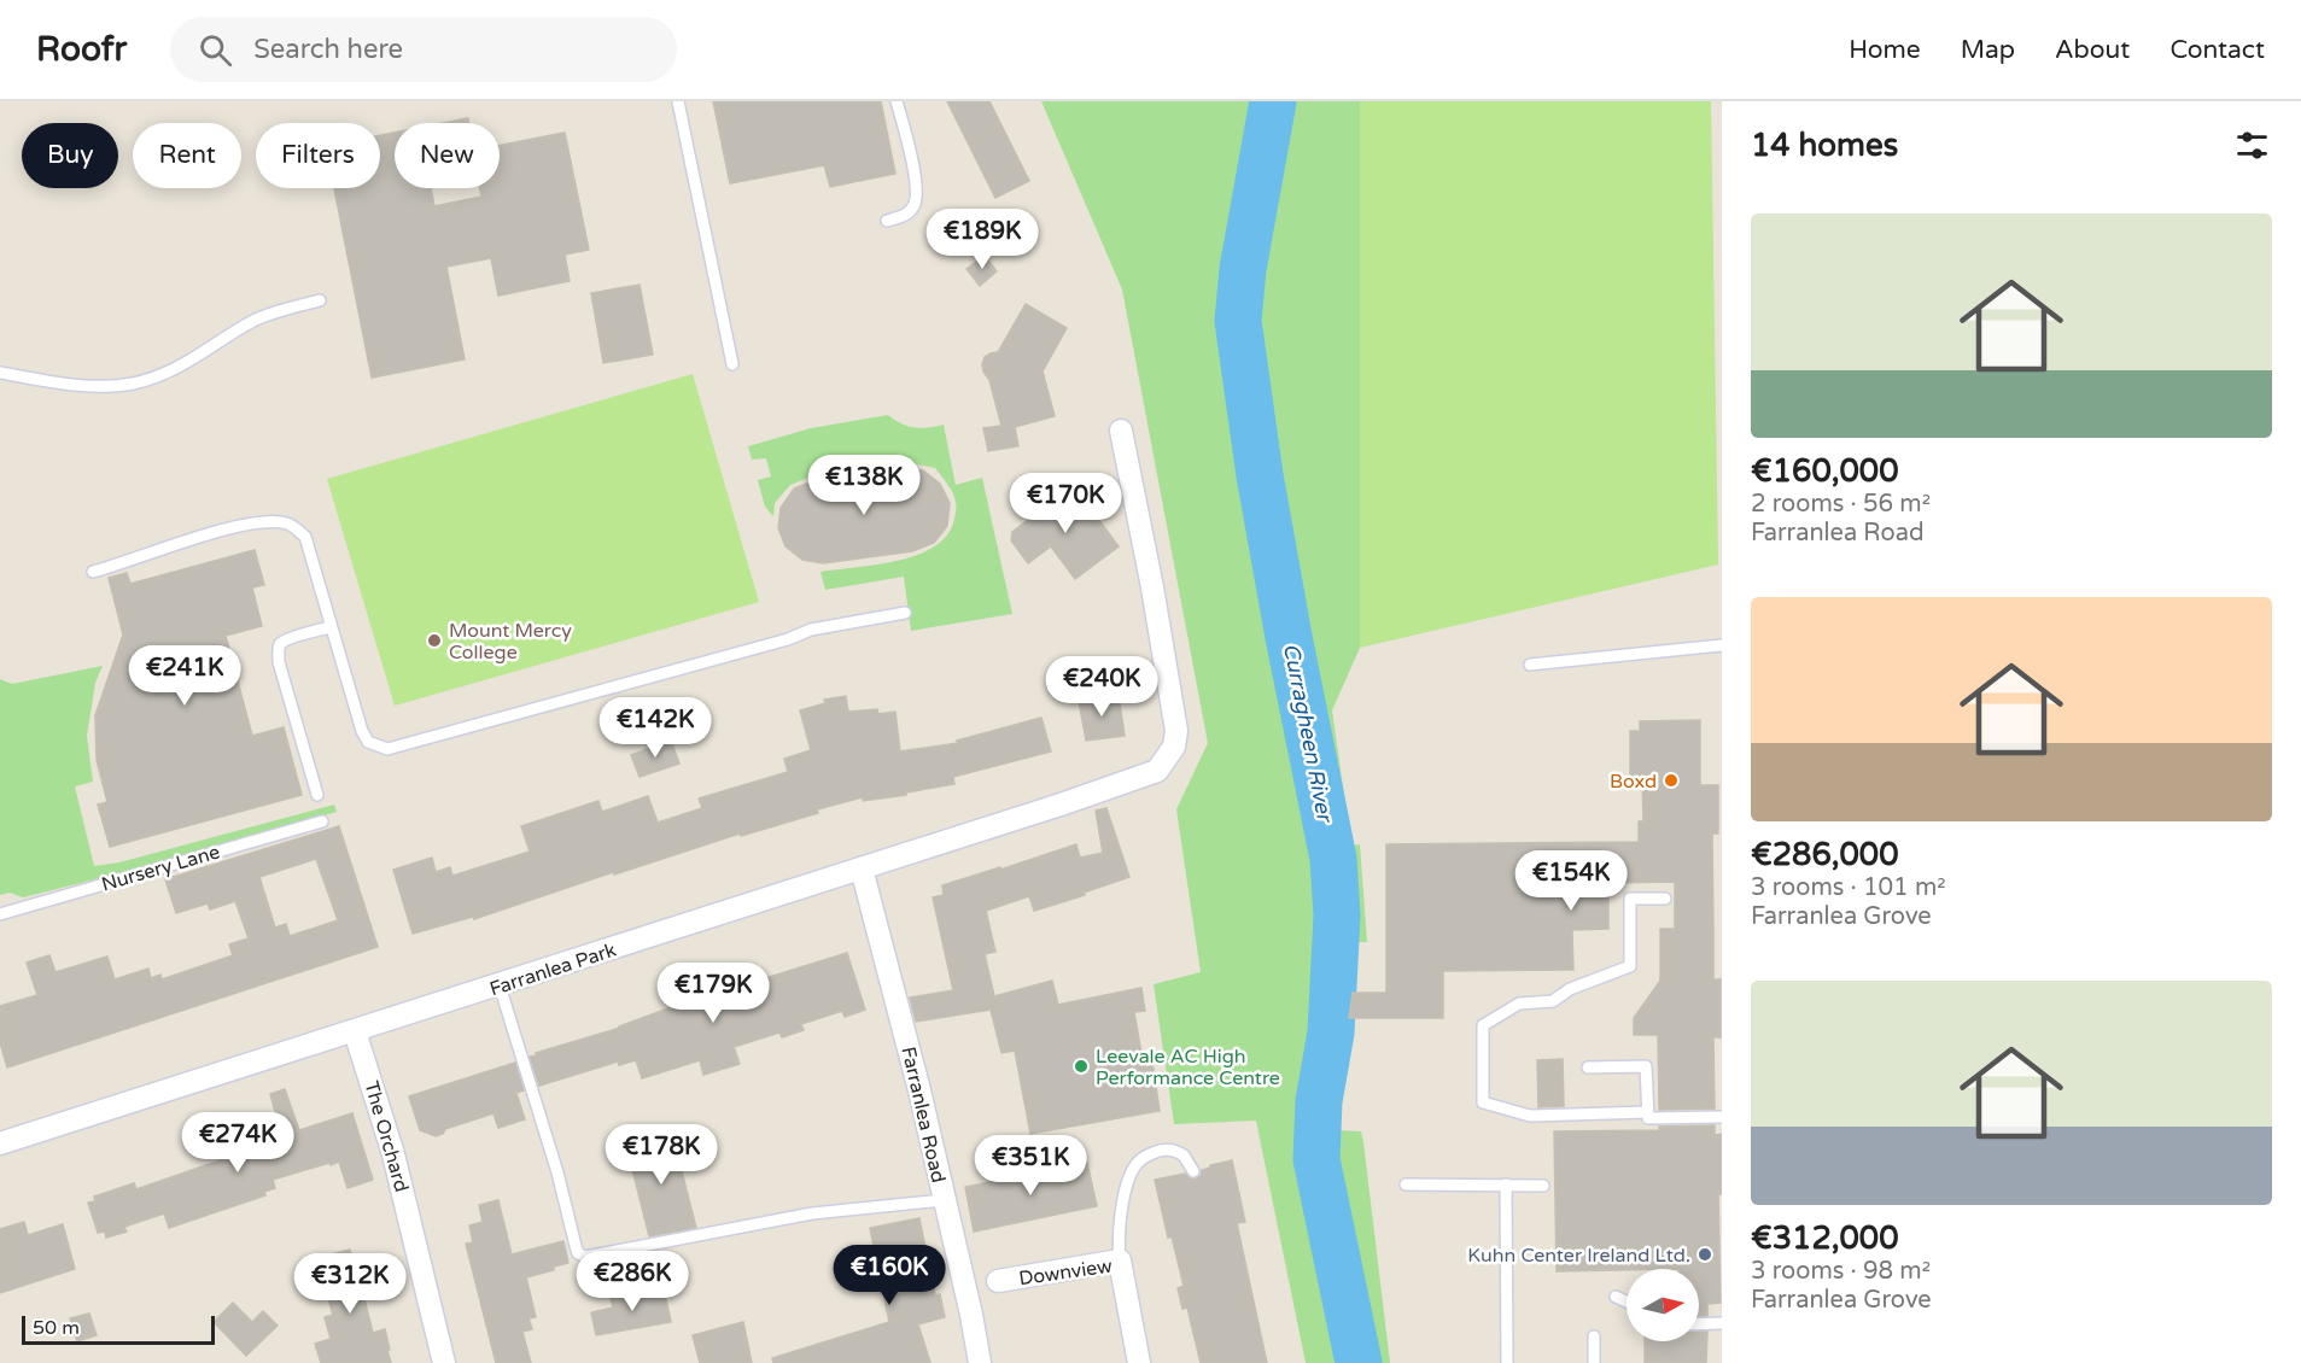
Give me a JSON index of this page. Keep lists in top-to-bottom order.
{
  "streets": {
    "street": [
      "Farranlea Park",
      "Farranlea Road",
      "The Orchard",
      "Downview"
    ],
    "lane": ["Nursery Lane"]
  },
  "crossings": [
    ["Farranlea Park", "Farranlea Road"],
    ["Farranlea Park", "The Orchard"]
  ],
  "water": ["Curragheen River"],
  "places": [
    "Mount Mercy College",
    "Boxd",
    "Leevale AC High Performance Centre",
    "Kuhn Center Ireland Ltd."
  ],
  "scale_bar": "50 m",
  "north": "right",
  "page": {
    "header": "Roofr",
    "search": "Search here",
    "nav": [
      "Home",
      "Map",
      "About",
      "Contact"
    ],
    "heading": "14 homes",
    "chip": [
      "Buy",
      "Rent",
      "Filters",
      "New"
    ],
    "list": [
      {
        "name": "€160,000",
        "note": "2 rooms · 56 m² · Farranlea Road"
      },
      {
        "name": "€286,000",
        "note": "3 rooms · 101 m² · Farranlea Grove"
      },
      {
        "name": "€312,000",
        "note": "3 rooms · 98 m² · Farranlea Grove"
      }
    ],
    "price": [
      "€189K",
      "€138K",
      "€170K",
      "€241K",
      "€240K",
      "€142K",
      "€154K",
      "€179K",
      "€274K",
      "€178K",
      "€351K",
      "€160K",
      "€286K",
      "€312K"
    ],
    "scale": "50 m"
  }
}
